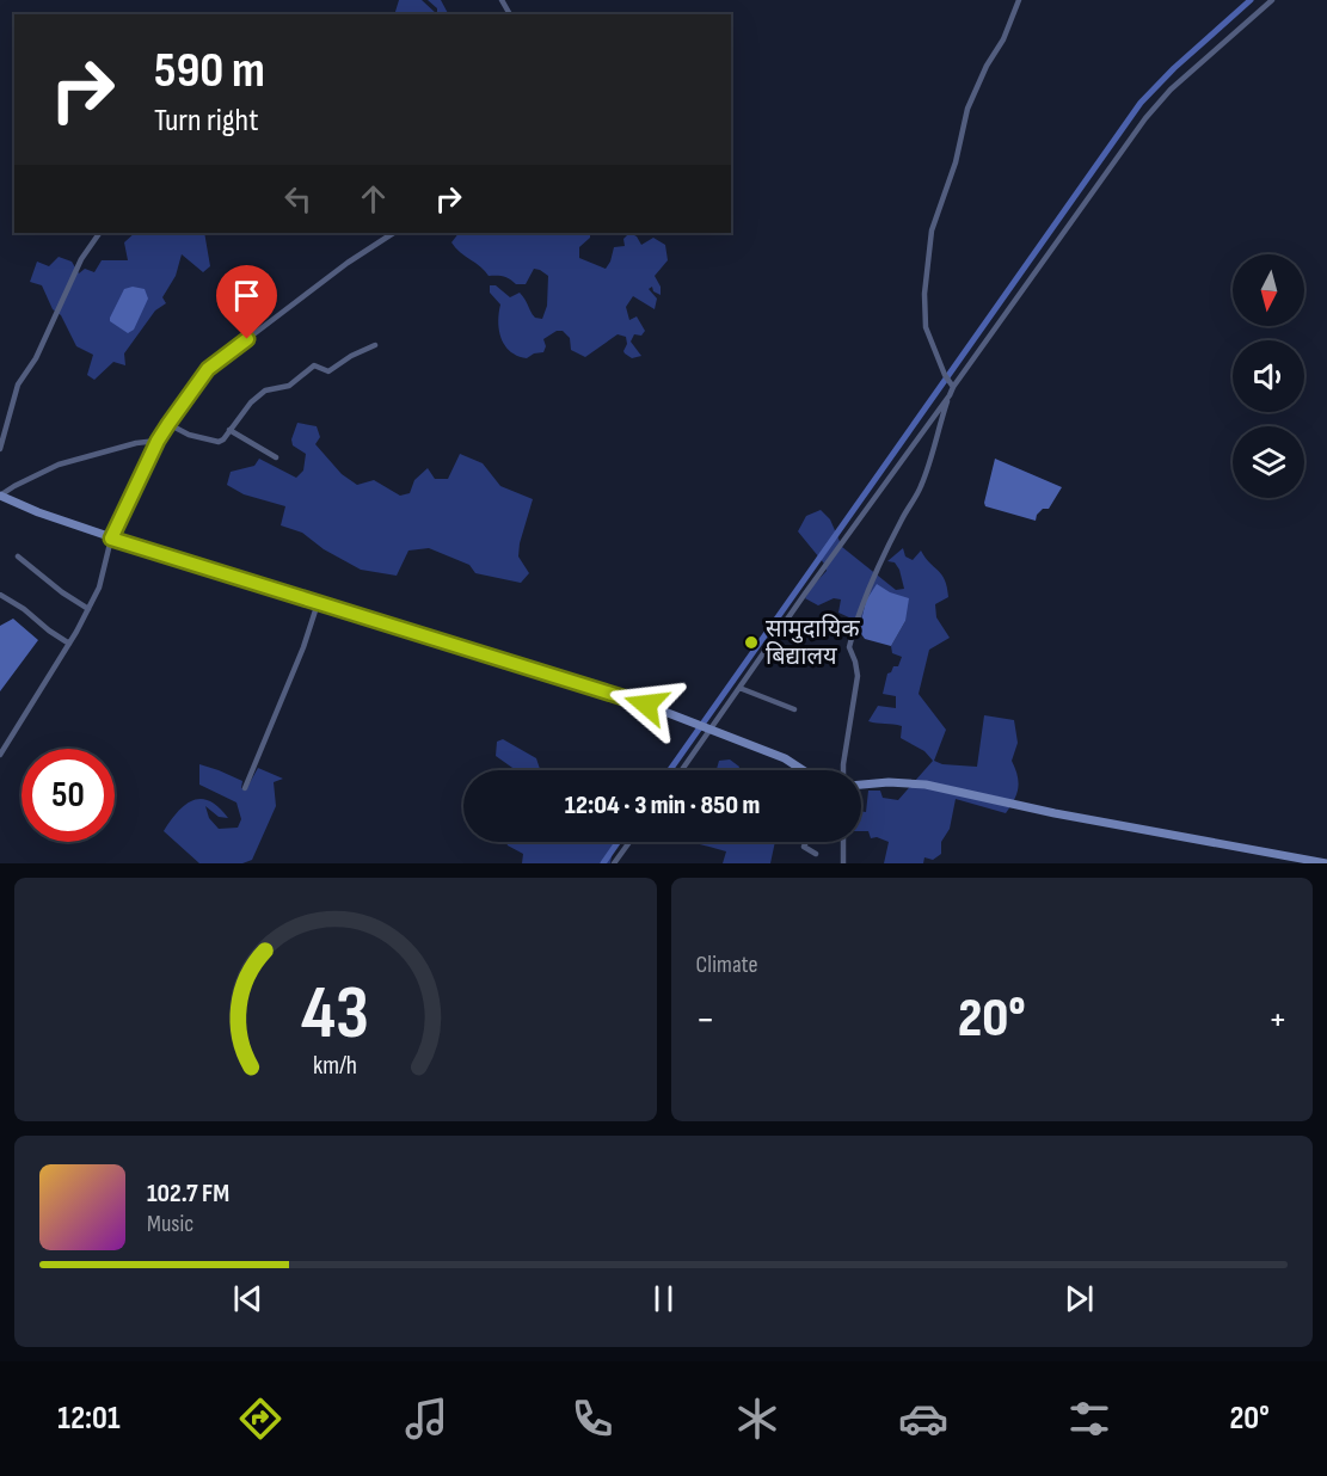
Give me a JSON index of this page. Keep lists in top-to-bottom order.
{
  "places": ["सामुदायिक बिद्यालय"],
  "north": "bottom",
  "page": {
    "turn": ["590 m", "Turn right"],
    "limit": "50",
    "trip": "12:04 · 3 min · 850 m",
    "tile": "Climate",
    "heat": ["−", "20°", "+"],
    "song": ["102.7 FM", "Music"],
    "tabs": ["12:01", "20°"],
    "gauge": ["43", "km/h"]
  }
}
